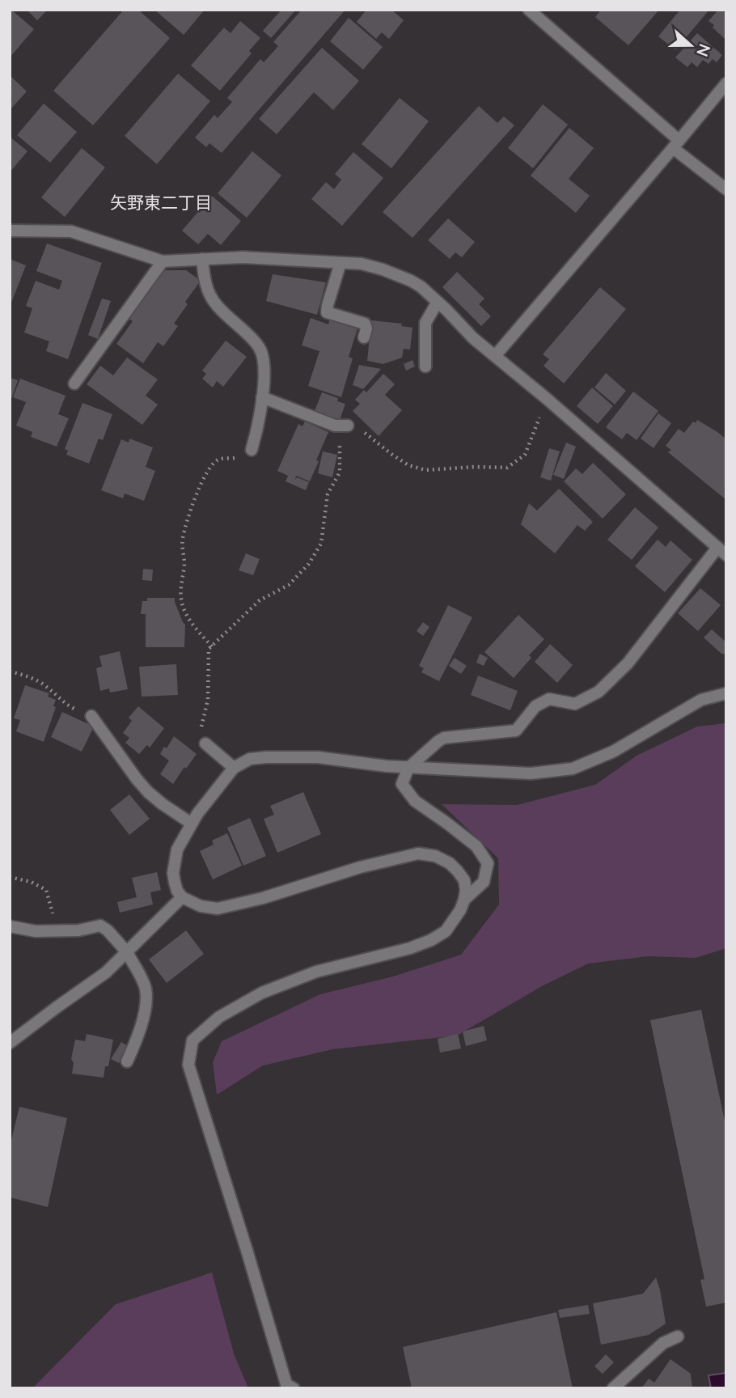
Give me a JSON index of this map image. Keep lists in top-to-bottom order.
{
  "districts": ["矢野東二丁目"],
  "north": "right"
}
